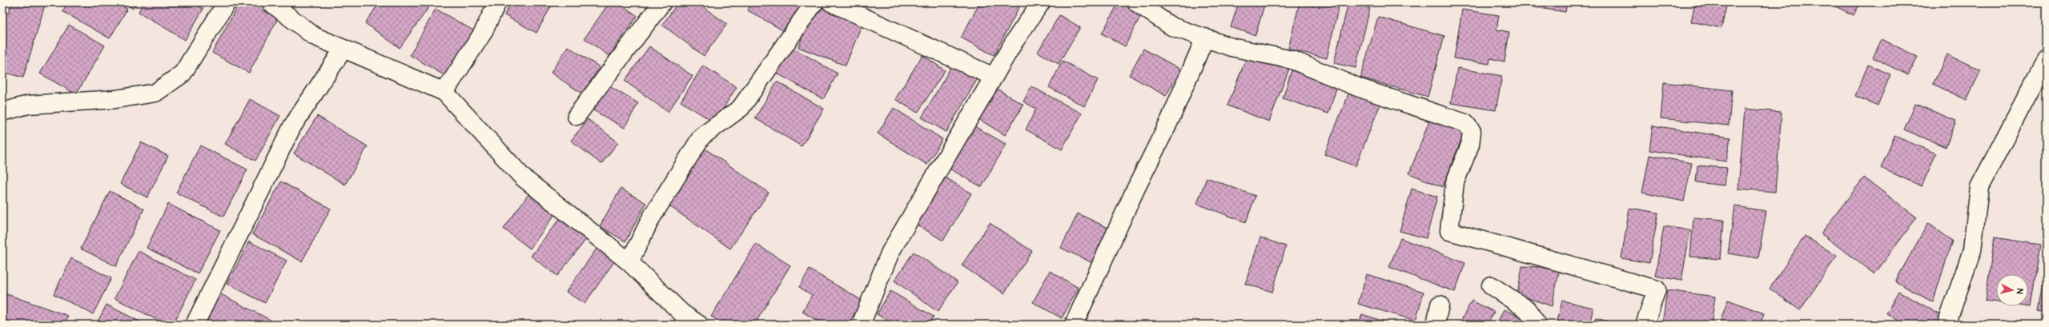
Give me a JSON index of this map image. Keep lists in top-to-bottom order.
{
  "north": "right"
}
